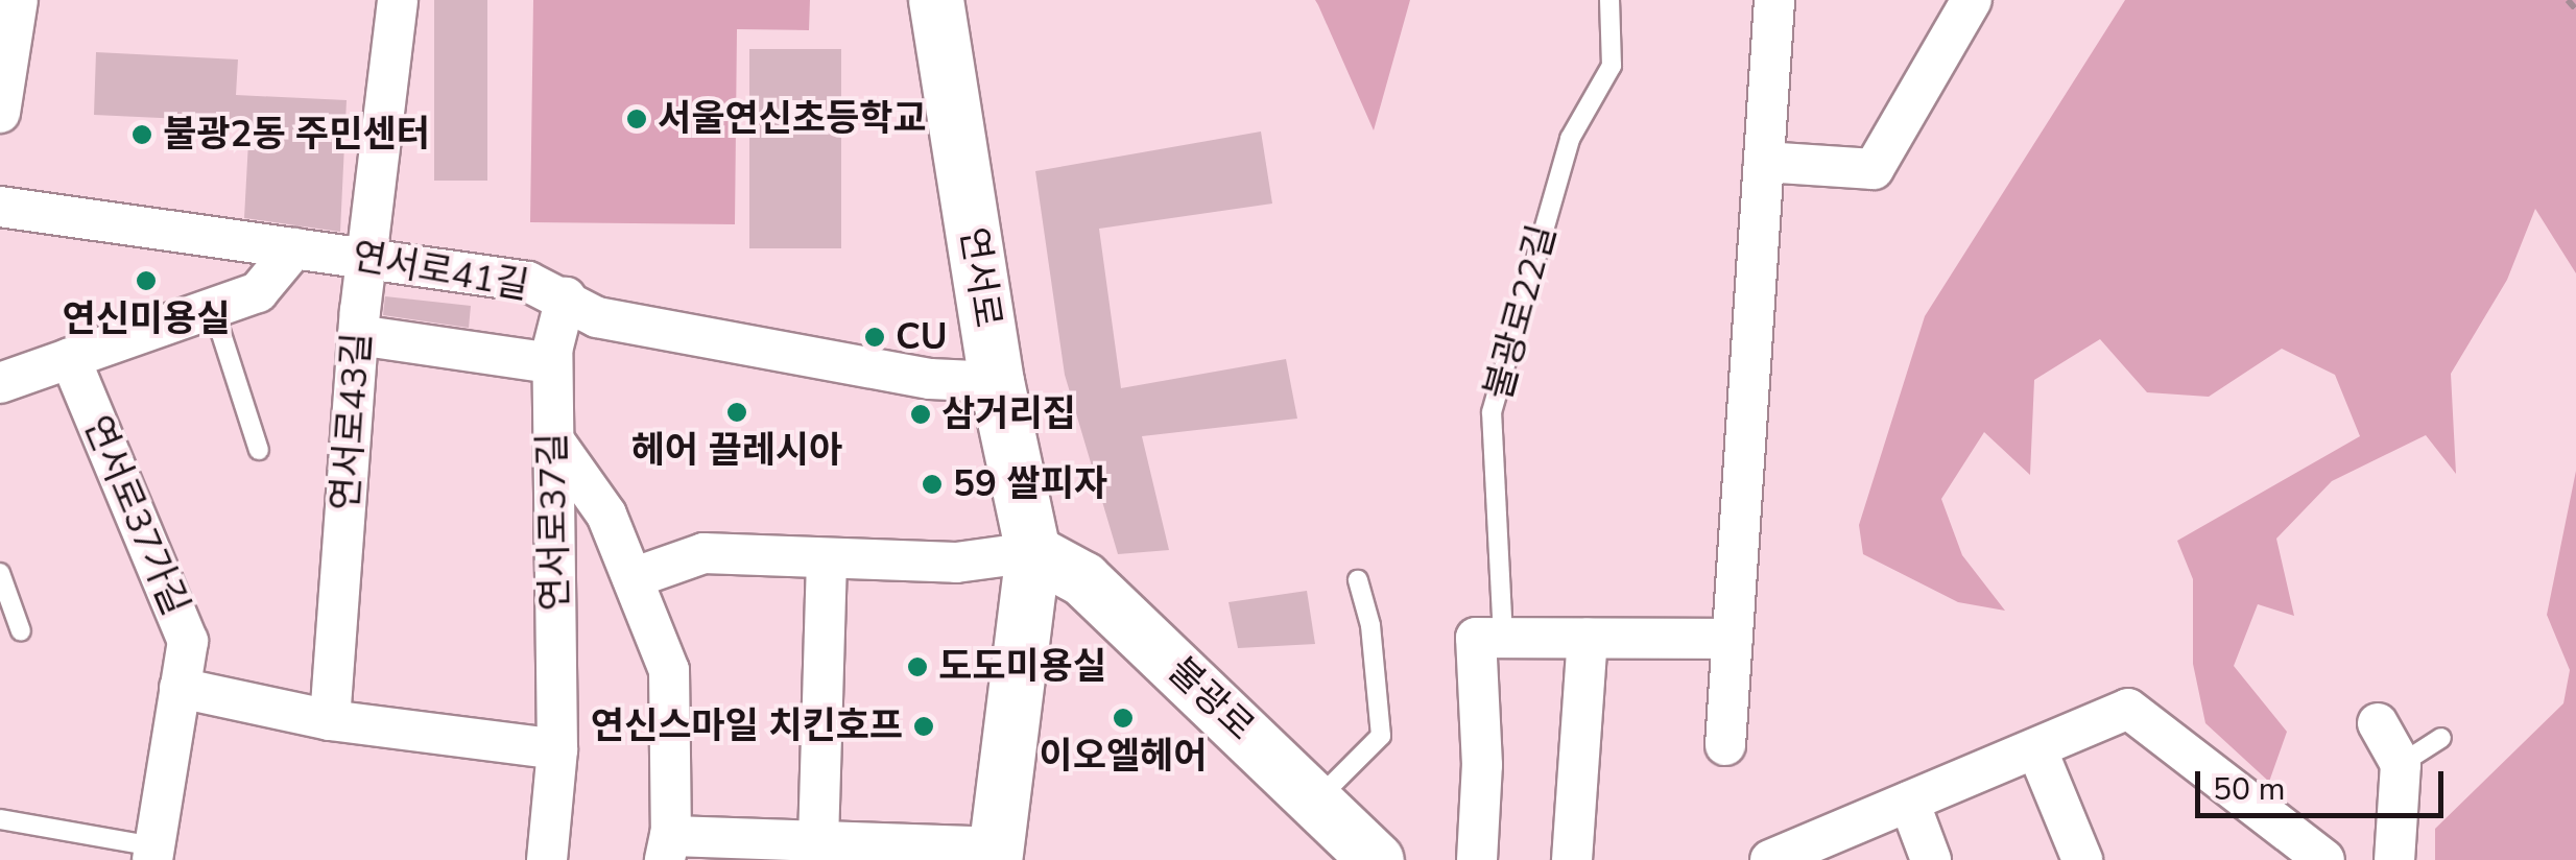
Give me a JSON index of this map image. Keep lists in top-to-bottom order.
{
  "streets": {
    "main road": ["연서로", "불광로"],
    "street": [
      "연서로41길",
      "연서로43길",
      "연서로37가길",
      "연서로37길"
    ],
    "lane": ["불광로22길"]
  },
  "crossings": [
    ["연서로41길", "연서로"],
    ["연서로41길", "연서로43길"],
    ["연서로41길", "연서로37길"],
    ["연서로", "불광로"]
  ],
  "places": [
    "서울연신초등학교",
    "불광2동 주민센터",
    "연신미용실",
    "CU",
    "헤어 끌레시아",
    "삼거리집",
    "59 쌀피자",
    "도도미용실",
    "이오엘헤어",
    "연신스마일 치킨호프"
  ],
  "scale_bar": "50 m"
}
